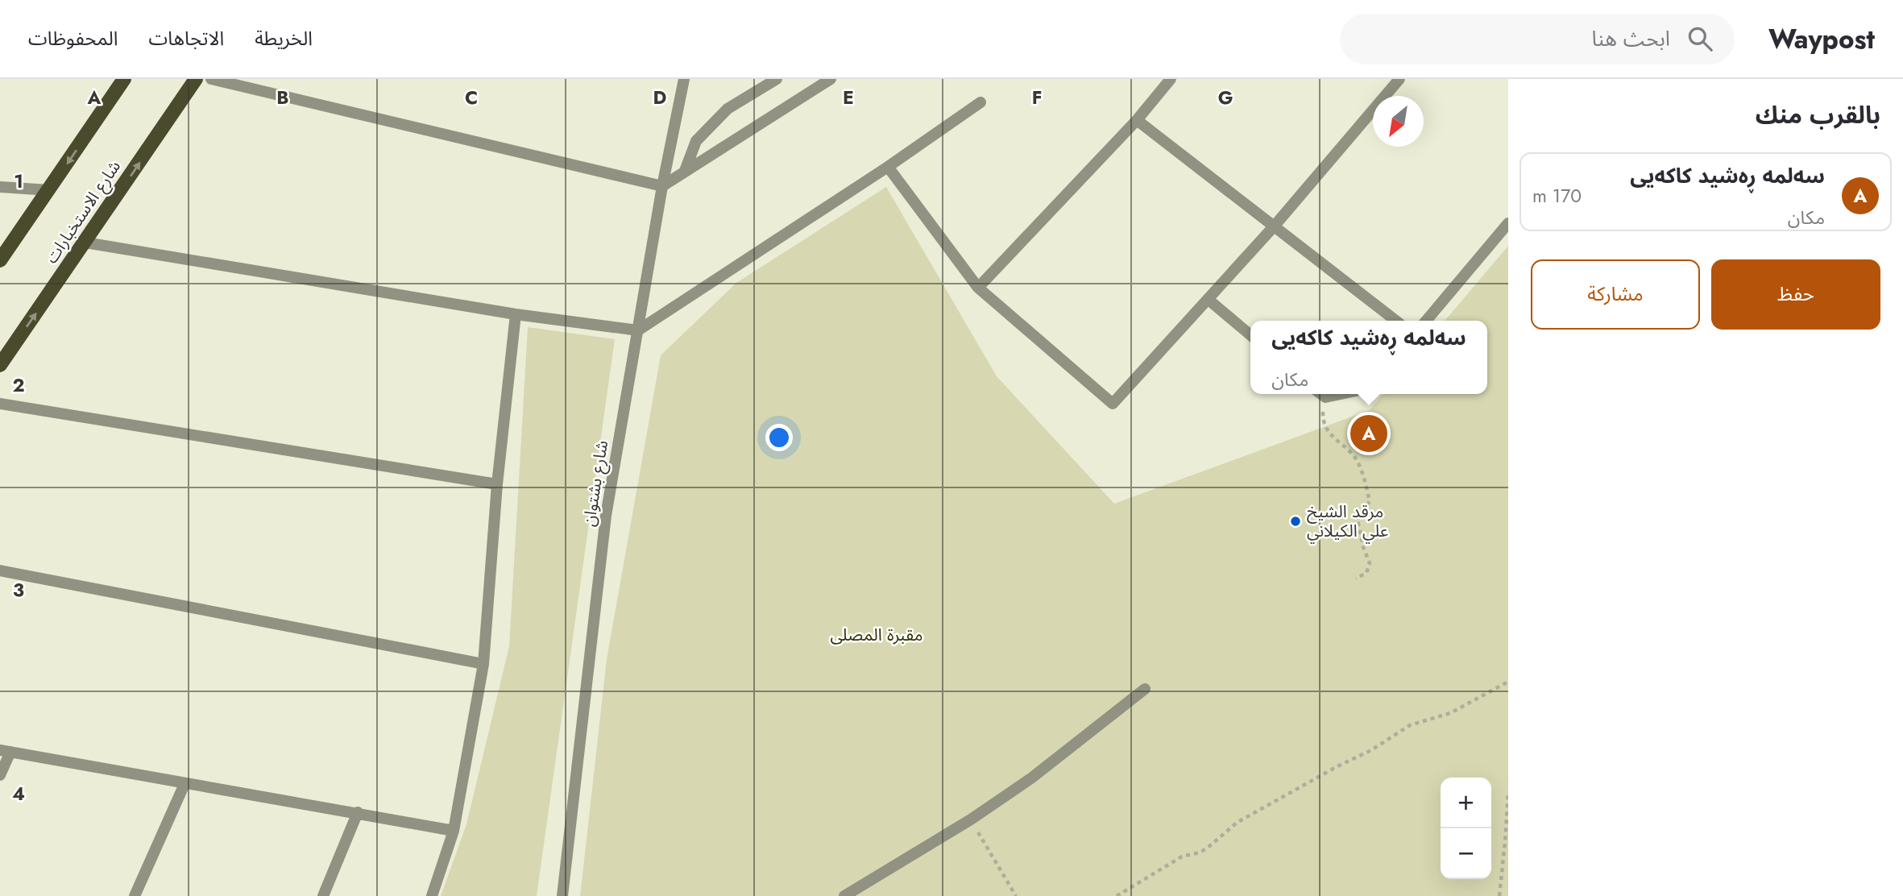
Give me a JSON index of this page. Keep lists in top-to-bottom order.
{
  "streets": {
    "main road": ["شارع الاستخبارات"],
    "street": ["شارع بشتوان"]
  },
  "parks": ["مقبرة المصلى"],
  "places": ["مرقد الشيخ علي الكيلاني"],
  "north": "bottom left",
  "page": {
    "header": "Waypost",
    "search": "ابحث هنا",
    "nav": ["الخريطة", "الاتجاهات", "المحفوظات"],
    "heading": "بالقرب منك",
    "list": [
      {
        "mark": "A",
        "name": "سەلمە ڕەشید کاکەیی",
        "note": "مكان",
        "value": "170 m"
      }
    ],
    "buttons": ["حفظ", "مشاركة"],
    "popup": ["سەلمە ڕەشید کاکەیی", "مكان"],
    "pins": "A",
    "map_buttons": ["+", "−"]
  },
  "grid": {
    "columns": [
      "A",
      "B",
      "C",
      "D",
      "E",
      "F",
      "G"
    ],
    "rows": [
      "1",
      "2",
      "3",
      "4"
    ]
  }
}
